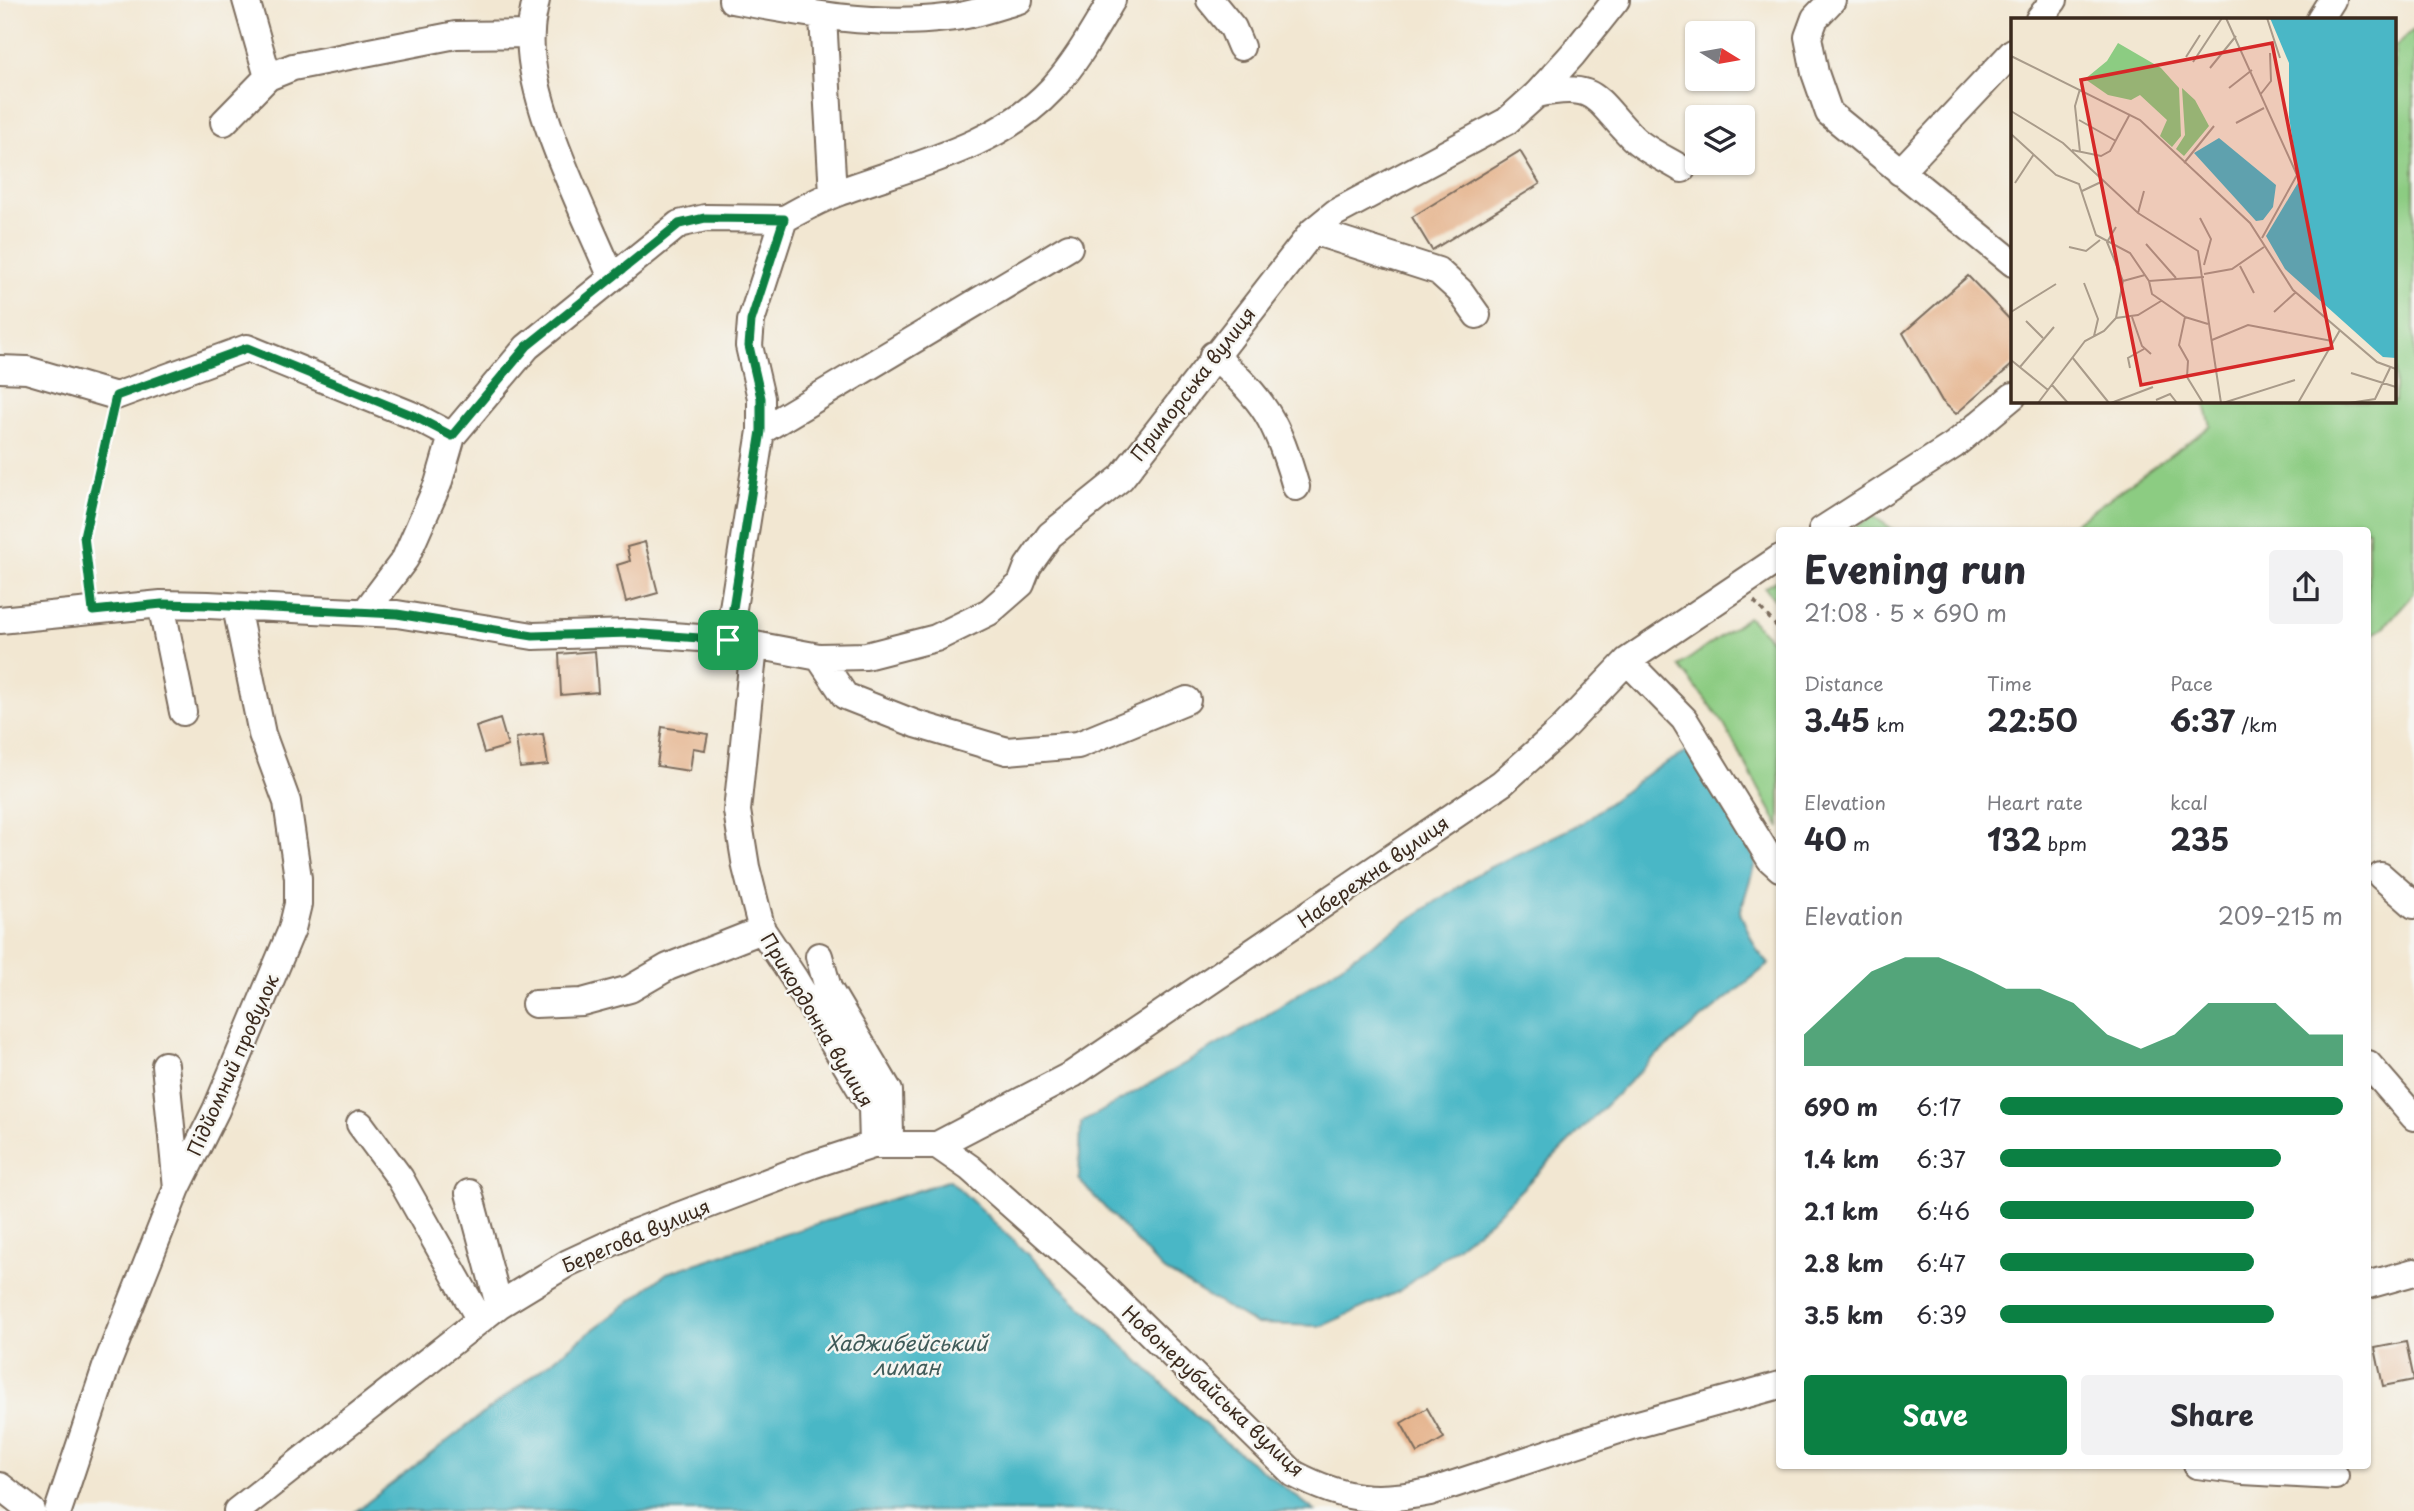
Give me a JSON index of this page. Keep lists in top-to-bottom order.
{
  "streets": {
    "street": [
      "Приморська вулиця",
      "Набережна вулиця",
      "Прикордонна вулиця",
      "Підйомний провулок",
      "Берегова вулиця",
      "Новонерубайська вулиця"
    ]
  },
  "crossings": [
    ["Приморська вулиця", "Прикордонна вулиця"],
    ["Приморська вулиця", "Підйомний провулок"],
    ["Набережна вулиця", "Берегова вулиця"],
    ["Набережна вулиця", "Новонерубайська вулиця"],
    ["Прикордонна вулиця", "Берегова вулиця"],
    ["Берегова вулиця", "Новонерубайська вулиця"]
  ],
  "water": ["Хаджибейський лиман"],
  "north": "right",
  "page": {
    "heading": ["Evening run", "21:08 · 5 × 690 m"],
    "stats": [
      ["Distance", "3.45 km"],
      ["Time", "22:50"],
      ["Pace", "6:37 /km"],
      ["Elevation", "40 m"],
      ["Heart rate", "132 bpm"],
      ["kcal", "235"]
    ],
    "chart": ["Elevation", "209–215 m"],
    "list": [
      {
        "name": "690 m",
        "note": "6:17"
      },
      {
        "name": "1.4 km",
        "note": "6:37"
      },
      {
        "name": "2.1 km",
        "note": "6:46"
      },
      {
        "name": "2.8 km",
        "note": "6:47"
      },
      {
        "name": "3.5 km",
        "note": "6:39"
      }
    ],
    "buttons": ["Save", "Share"]
  }
}
